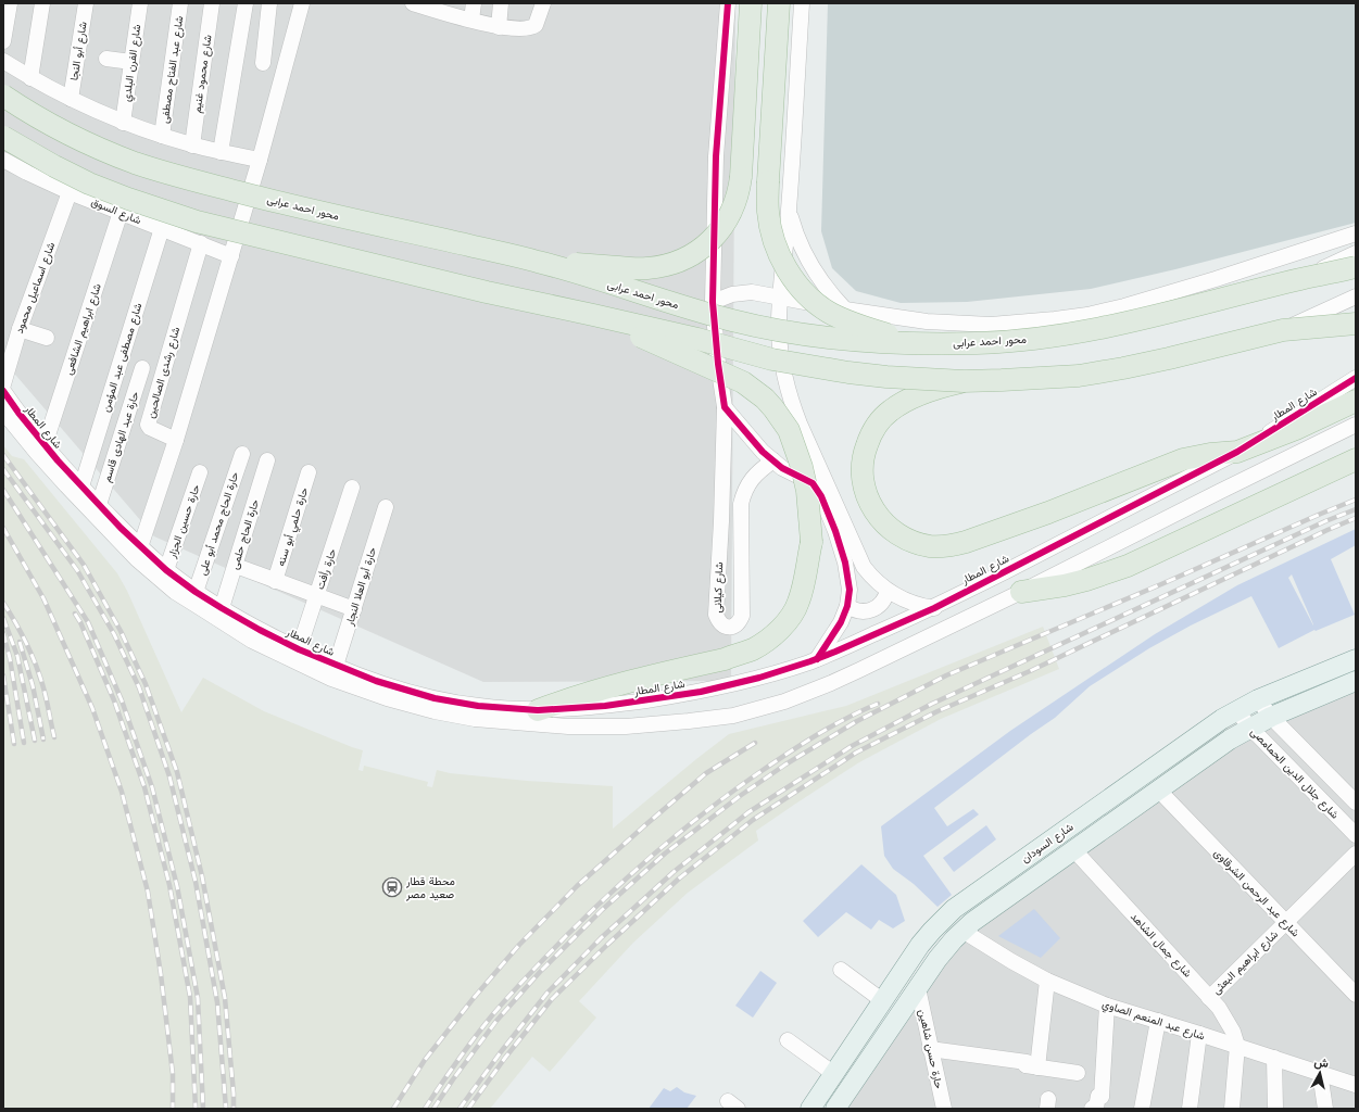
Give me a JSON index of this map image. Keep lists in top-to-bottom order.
{
  "streets": {
    "highway": ["محور احمد عرابى"],
    "main road": ["شارع السودان"],
    "street": [
      "شارع أبو النجا",
      "شارع الفرن البلدي",
      "شارع عبد الفتاح مصطفى",
      "شارع محمود غنيم",
      "شارع السوق",
      "شارع اسماعيل محمود",
      "شارع ابراهيم الشافعى",
      "شارع مصطفى عبد المؤمن",
      "شارع رشدى الصالحين",
      "شارع المطار",
      "حارة عبد الهادى قاسم",
      "حارة حسين الجزار",
      "حارة الحاج محمد أبو على",
      "حارة حلمي أبو سنه",
      "حارة الحاج حلمى",
      "حارة رأفت",
      "حارة أبو العلا النجار",
      "شارع كيلانى",
      "شارع جلال الدين الحمامصى",
      "شارع عبد الرحمن الشرقاوى",
      "شارع جمال الشاهد",
      "شارع ابراهيم البعثى",
      "شارع عبد المنعم الصاوي",
      "حارة حسن شاهين"
    ]
  },
  "crossings": [
    ["شارع السوق", "شارع اسماعيل محمود"],
    ["شارع السوق", "شارع ابراهيم الشافعى"],
    ["شارع السوق", "شارع مصطفى عبد المؤمن"],
    ["شارع السوق", "شارع رشدى الصالحين"],
    ["شارع ابراهيم الشافعى", "شارع المطار"],
    ["شارع مصطفى عبد المؤمن", "شارع المطار"],
    ["شارع المطار", "حارة عبد الهادى قاسم"],
    ["شارع المطار", "حارة حسين الجزار"],
    ["شارع المطار", "حارة الحاج محمد أبو على"],
    ["شارع المطار", "حارة الحاج حلمى"],
    ["شارع المطار", "حارة رأفت"],
    ["شارع المطار", "حارة أبو العلا النجار"],
    ["شارع جلال الدين الحمامصى", "شارع السودان"],
    ["شارع السودان", "شارع عبد الرحمن الشرقاوى"],
    ["شارع السودان", "شارع جمال الشاهد"],
    ["شارع السودان", "شارع عبد المنعم الصاوي"],
    ["شارع السودان", "حارة حسن شاهين"],
    ["شارع عبد الرحمن الشرقاوى", "شارع ابراهيم البعثى"],
    ["شارع جمال الشاهد", "شارع ابراهيم البعثى"],
    ["شارع جمال الشاهد", "شارع عبد المنعم الصاوي"]
  ],
  "places": {
    "station": ["محطة قطار صعيد مصر"]
  },
  "north": "top"
}
